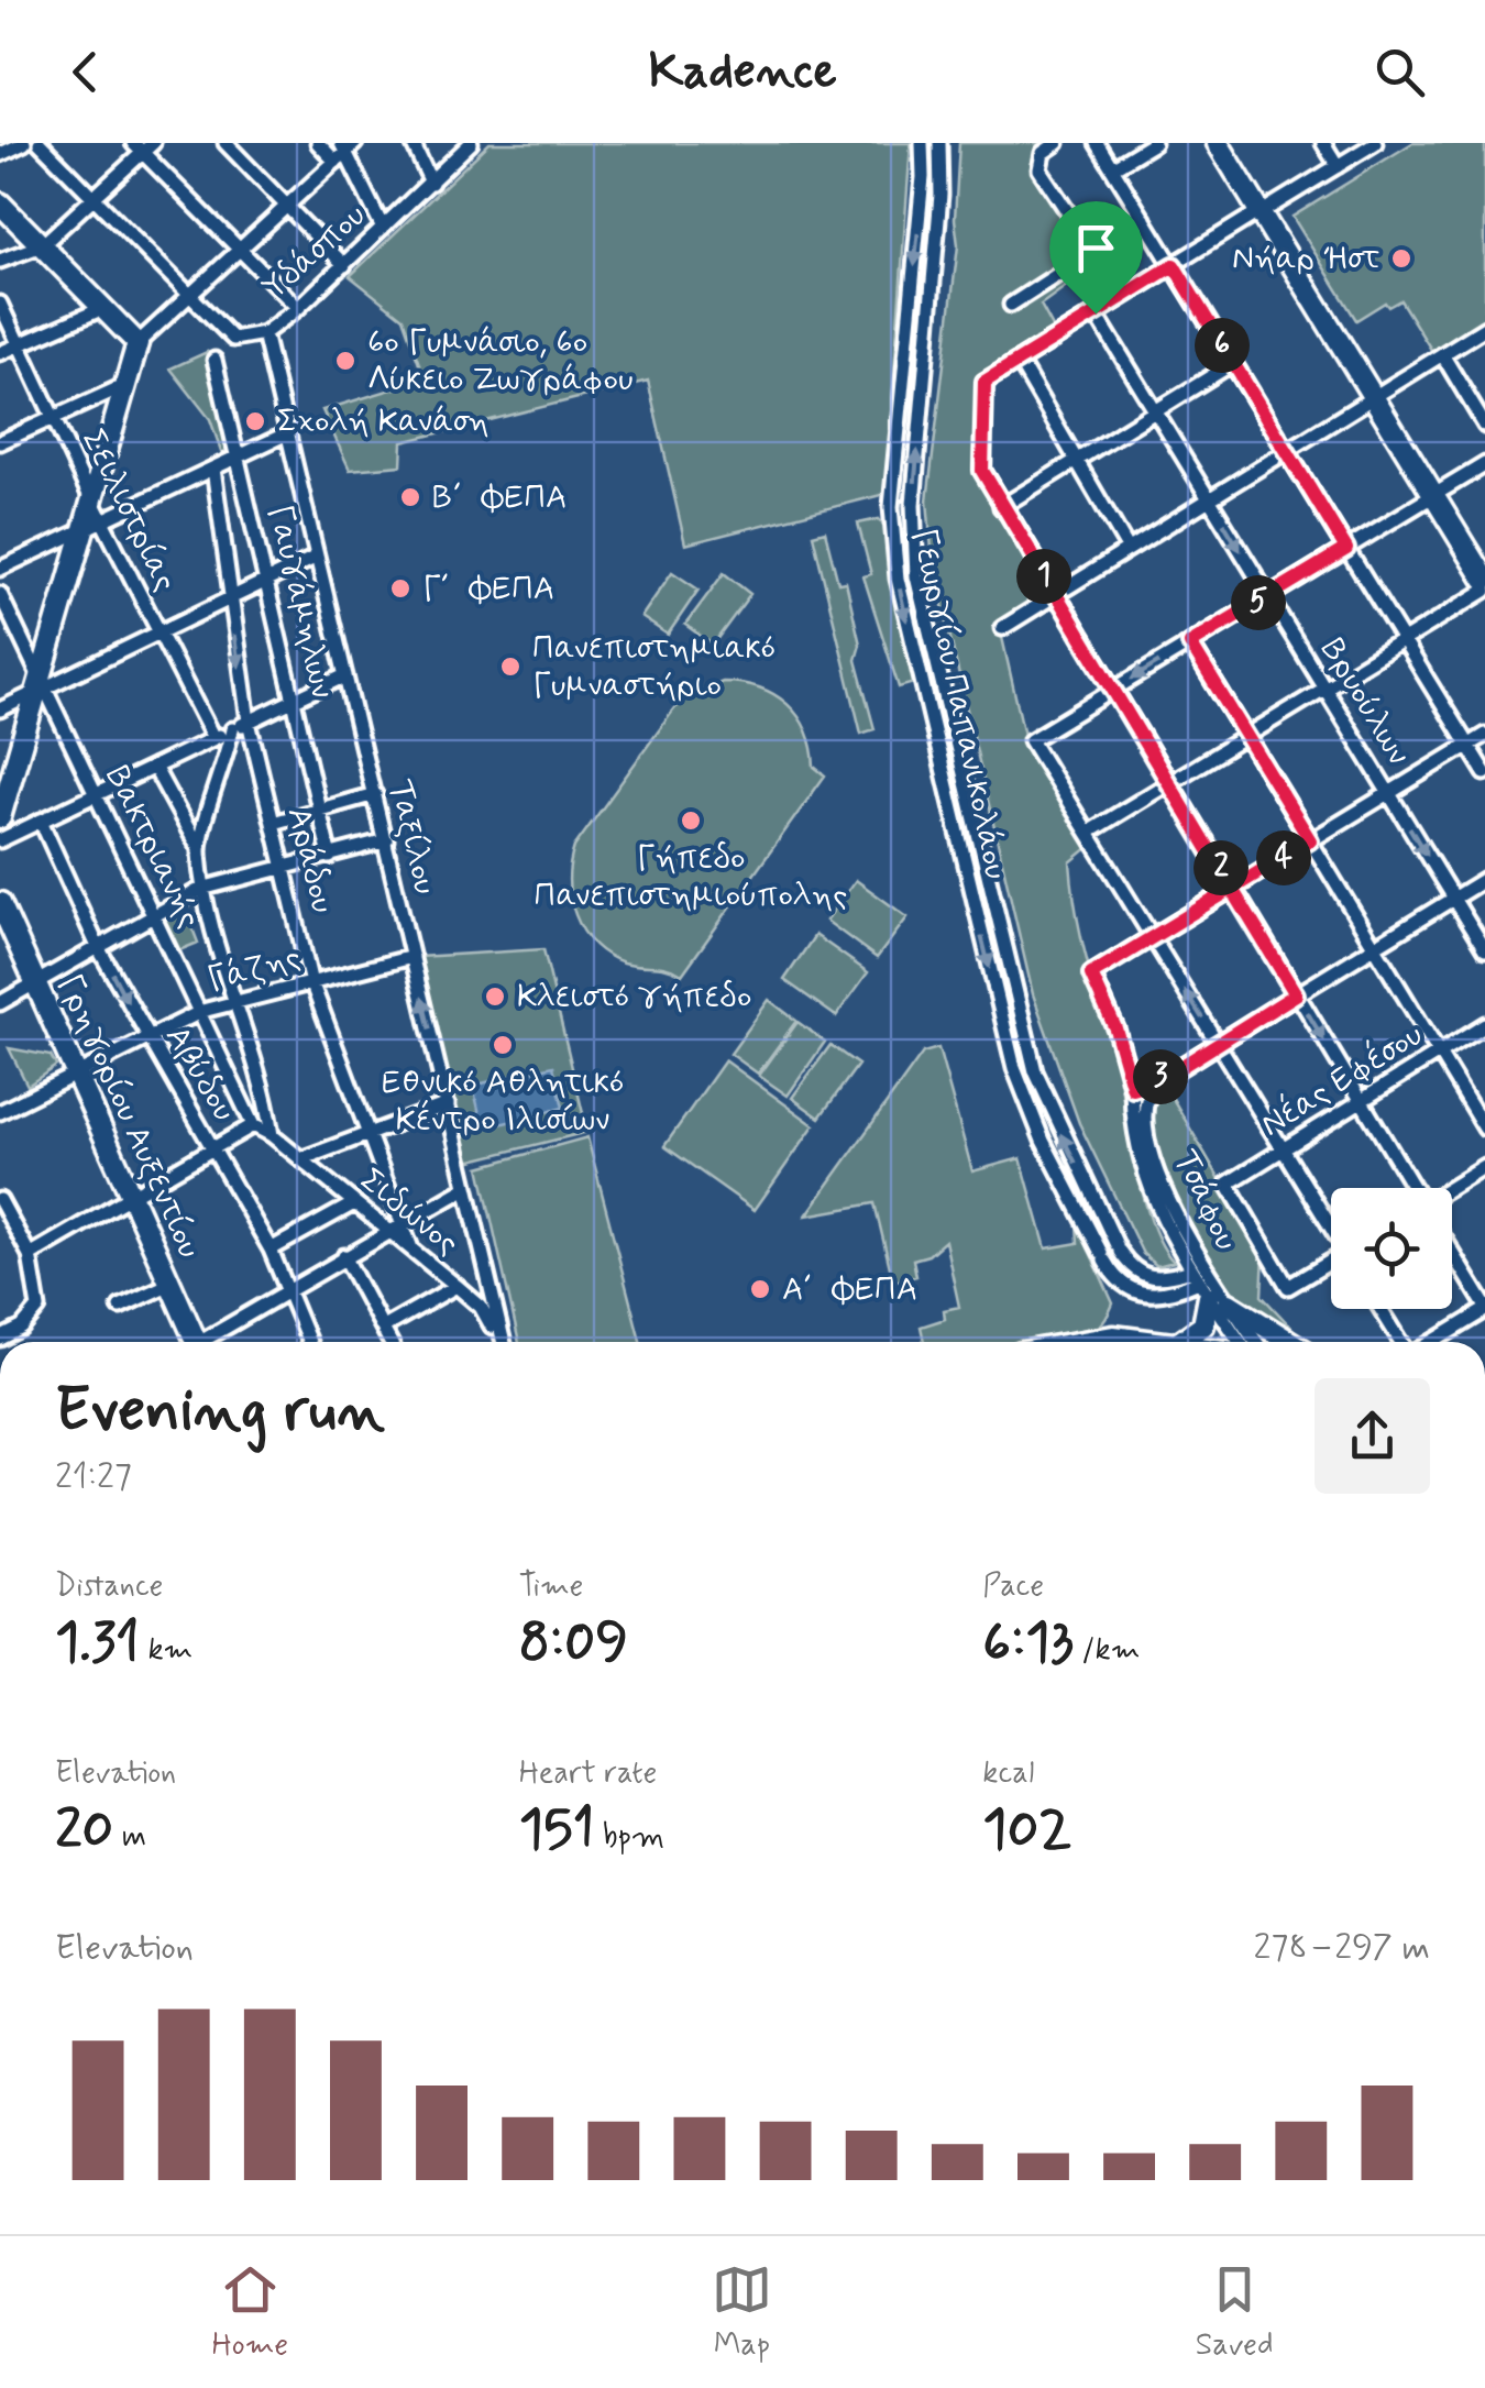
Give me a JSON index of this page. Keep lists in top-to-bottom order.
{
  "streets": {
    "street": [
      "Υδάσπου",
      "Σειλιστρίας",
      "Γαυγάμηλων",
      "Βρυούλων",
      "Γεωργίου Παπανικολάου",
      "Ταξίλου",
      "Βακτριανής",
      "Αράδου",
      "Γάζης",
      "Αβύδου",
      "Νέας Εφέσου",
      "Γρηγορίου Αυξεντίου",
      "Τσάφου",
      "Σιδώνος"
    ]
  },
  "crossings": [
    ["Υδάσπου", "Ταξίλου"],
    ["Γεωργίου Παπανικολάου", "Τσάφου"],
    ["Ταξίλου", "Γάζης"],
    ["Βακτριανής", "Γάζης"],
    ["Βακτριανής", "Σιδώνος"],
    ["Αράδου", "Γάζης"],
    ["Αράδου", "Σιδώνος"],
    ["Γάζης", "Αβύδου"],
    ["Γάζης", "Γρηγορίου Αυξεντίου"]
  ],
  "places": [
    "Νήαρ Ήστ",
    "6ο Γυμνάσιο, 6ο Λύκειο Ζωγράφου",
    "Σχολή Κανάση",
    "Β΄ ΦΕΠΑ",
    "Γ΄ ΦΕΠΑ",
    "Πανεπιστημιακό Γυμναστήριο",
    "Γήπεδο Πανεπιστημιούπολης",
    "Κλειστό γήπεδο",
    "Εθνικό Αθλητικό Κέντρο Ιλισίων",
    "Α΄ ΦΕΠΑ"
  ],
  "page": {
    "header": "Kadence",
    "pins": [
      "6",
      "1",
      "5",
      "4",
      "2",
      "3"
    ],
    "heading": ["Evening run", "21:27"],
    "stats": [
      ["Distance", "1.31 km"],
      ["Time", "8:09"],
      ["Pace", "6:13 /km"],
      ["Elevation", "20 m"],
      ["Heart rate", "151 bpm"],
      ["kcal", "102"]
    ],
    "chart": ["Elevation", "278–297 m"],
    "tabs": ["Home", "Map", "Saved"]
  }
}
